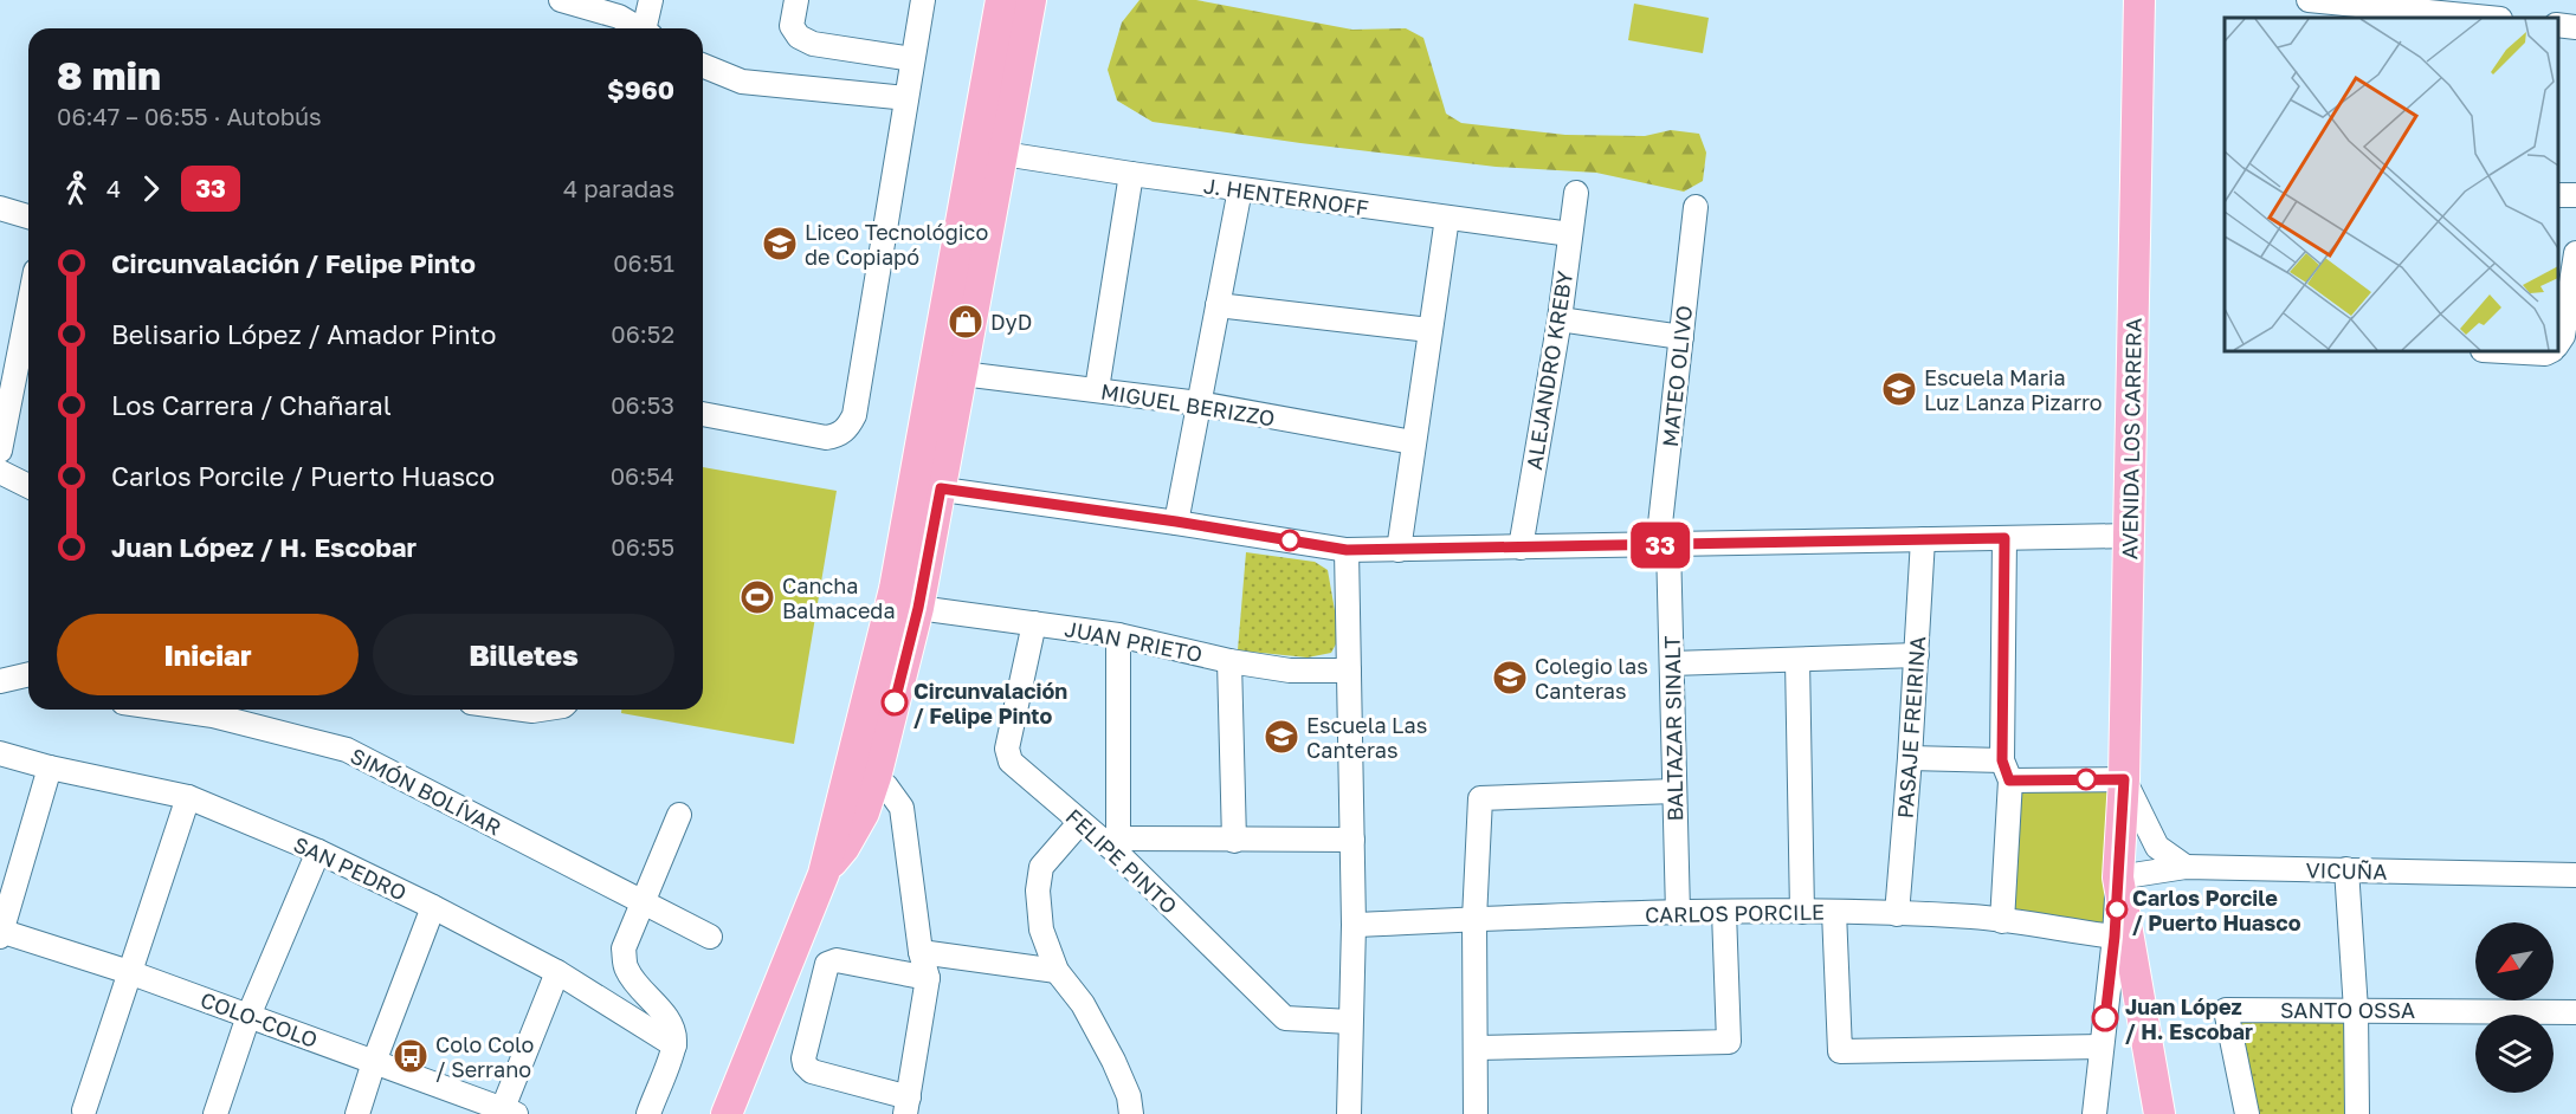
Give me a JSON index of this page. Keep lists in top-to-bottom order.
{
  "streets": {
    "main road": ["AVENIDA LOS CARRERA"],
    "street": [
      "J. HENTERNOFF",
      "ALEJANDRO KREBY",
      "MATEO OLIVO",
      "MIGUEL BERIZZO",
      "JUAN PRIETO",
      "PASAJE FREIRINA",
      "BALTAZAR SINALT",
      "SIMÓN BOLÍVAR",
      "FELIPE PINTO",
      "SAN PEDRO",
      "VICUÑA",
      "CARLOS PORCILE",
      "SANTO OSSA",
      "COLO-COLO"
    ]
  },
  "crossings": [
    ["J. HENTERNOFF", "ALEJANDRO KREBY"],
    ["MATEO OLIVO", "BALTAZAR SINALT"],
    ["AVENIDA LOS CARRERA", "VICUÑA"],
    ["JUAN PRIETO", "FELIPE PINTO"],
    ["PASAJE FREIRINA", "CARLOS PORCILE"],
    ["BALTAZAR SINALT", "CARLOS PORCILE"]
  ],
  "places": {
    "school or university": [
      "Liceo Tecnológico de Copiapó",
      "Escuela Maria Luz Lanza Pizarro",
      "Colegio las Canteras",
      "Escuela Las Canteras"
    ],
    "shop": ["DyD"],
    "sports": ["Cancha Balmaceda"],
    "other": ["Circunvalación / Felipe Pinto", "Carlos Porcile / Puerto Huasco", "Juan López / H. Escobar"],
    "bus stop": ["Colo Colo / Serrano"]
  },
  "lines": ["bus line 33"],
  "north": "bottom left",
  "page": {
    "on_map": "33",
    "heading": ["8 min", "06:47 – 06:55 · Autobús", "$960"],
    "legs": ["4", "33", "4 paradas"],
    "list": [
      {
        "name": "Circunvalación / Felipe Pinto",
        "value": "06:51"
      },
      {
        "name": "Belisario López / Amador Pinto",
        "value": "06:52"
      },
      {
        "name": "Los Carrera / Chañaral",
        "value": "06:53"
      },
      {
        "name": "Carlos Porcile / Puerto Huasco",
        "value": "06:54"
      },
      {
        "name": "Juan López / H. Escobar",
        "value": "06:55"
      }
    ],
    "buttons": ["Iniciar", "Billetes"]
  }
}
